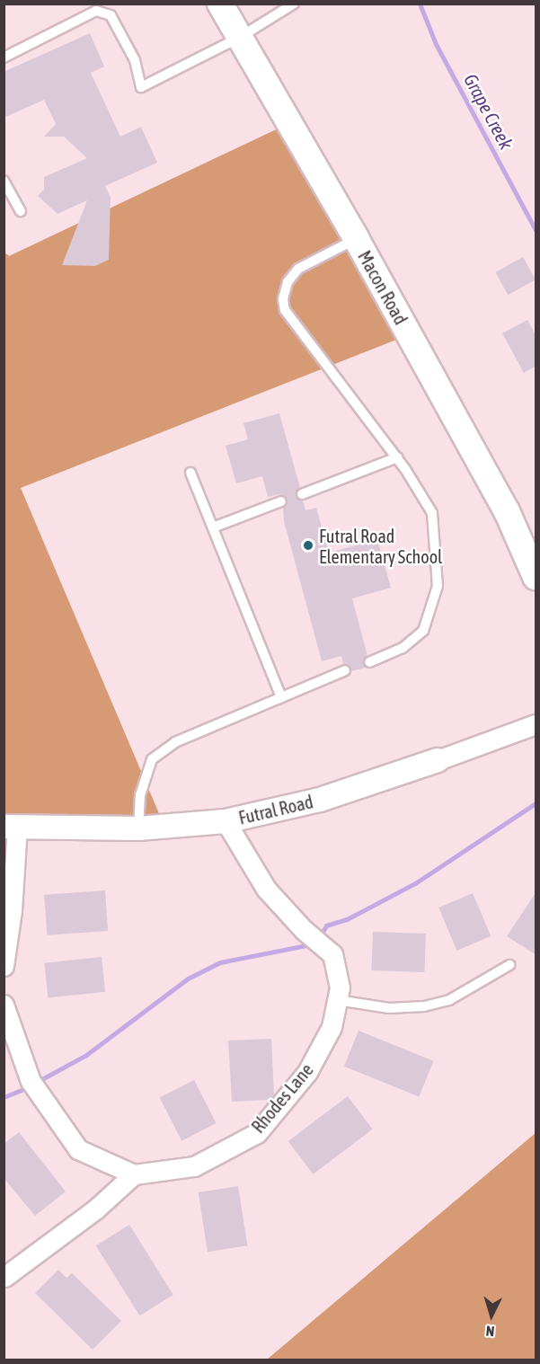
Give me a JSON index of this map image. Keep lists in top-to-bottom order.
{
  "streets": {
    "main road": ["Macon Road"],
    "street": ["Futral Road", "Rhodes Lane"]
  },
  "crossings": [
    ["Futral Road", "Rhodes Lane"]
  ],
  "water": ["Grape Creek"],
  "places": ["Futral Road Elementary School"],
  "north": "bottom"
}
